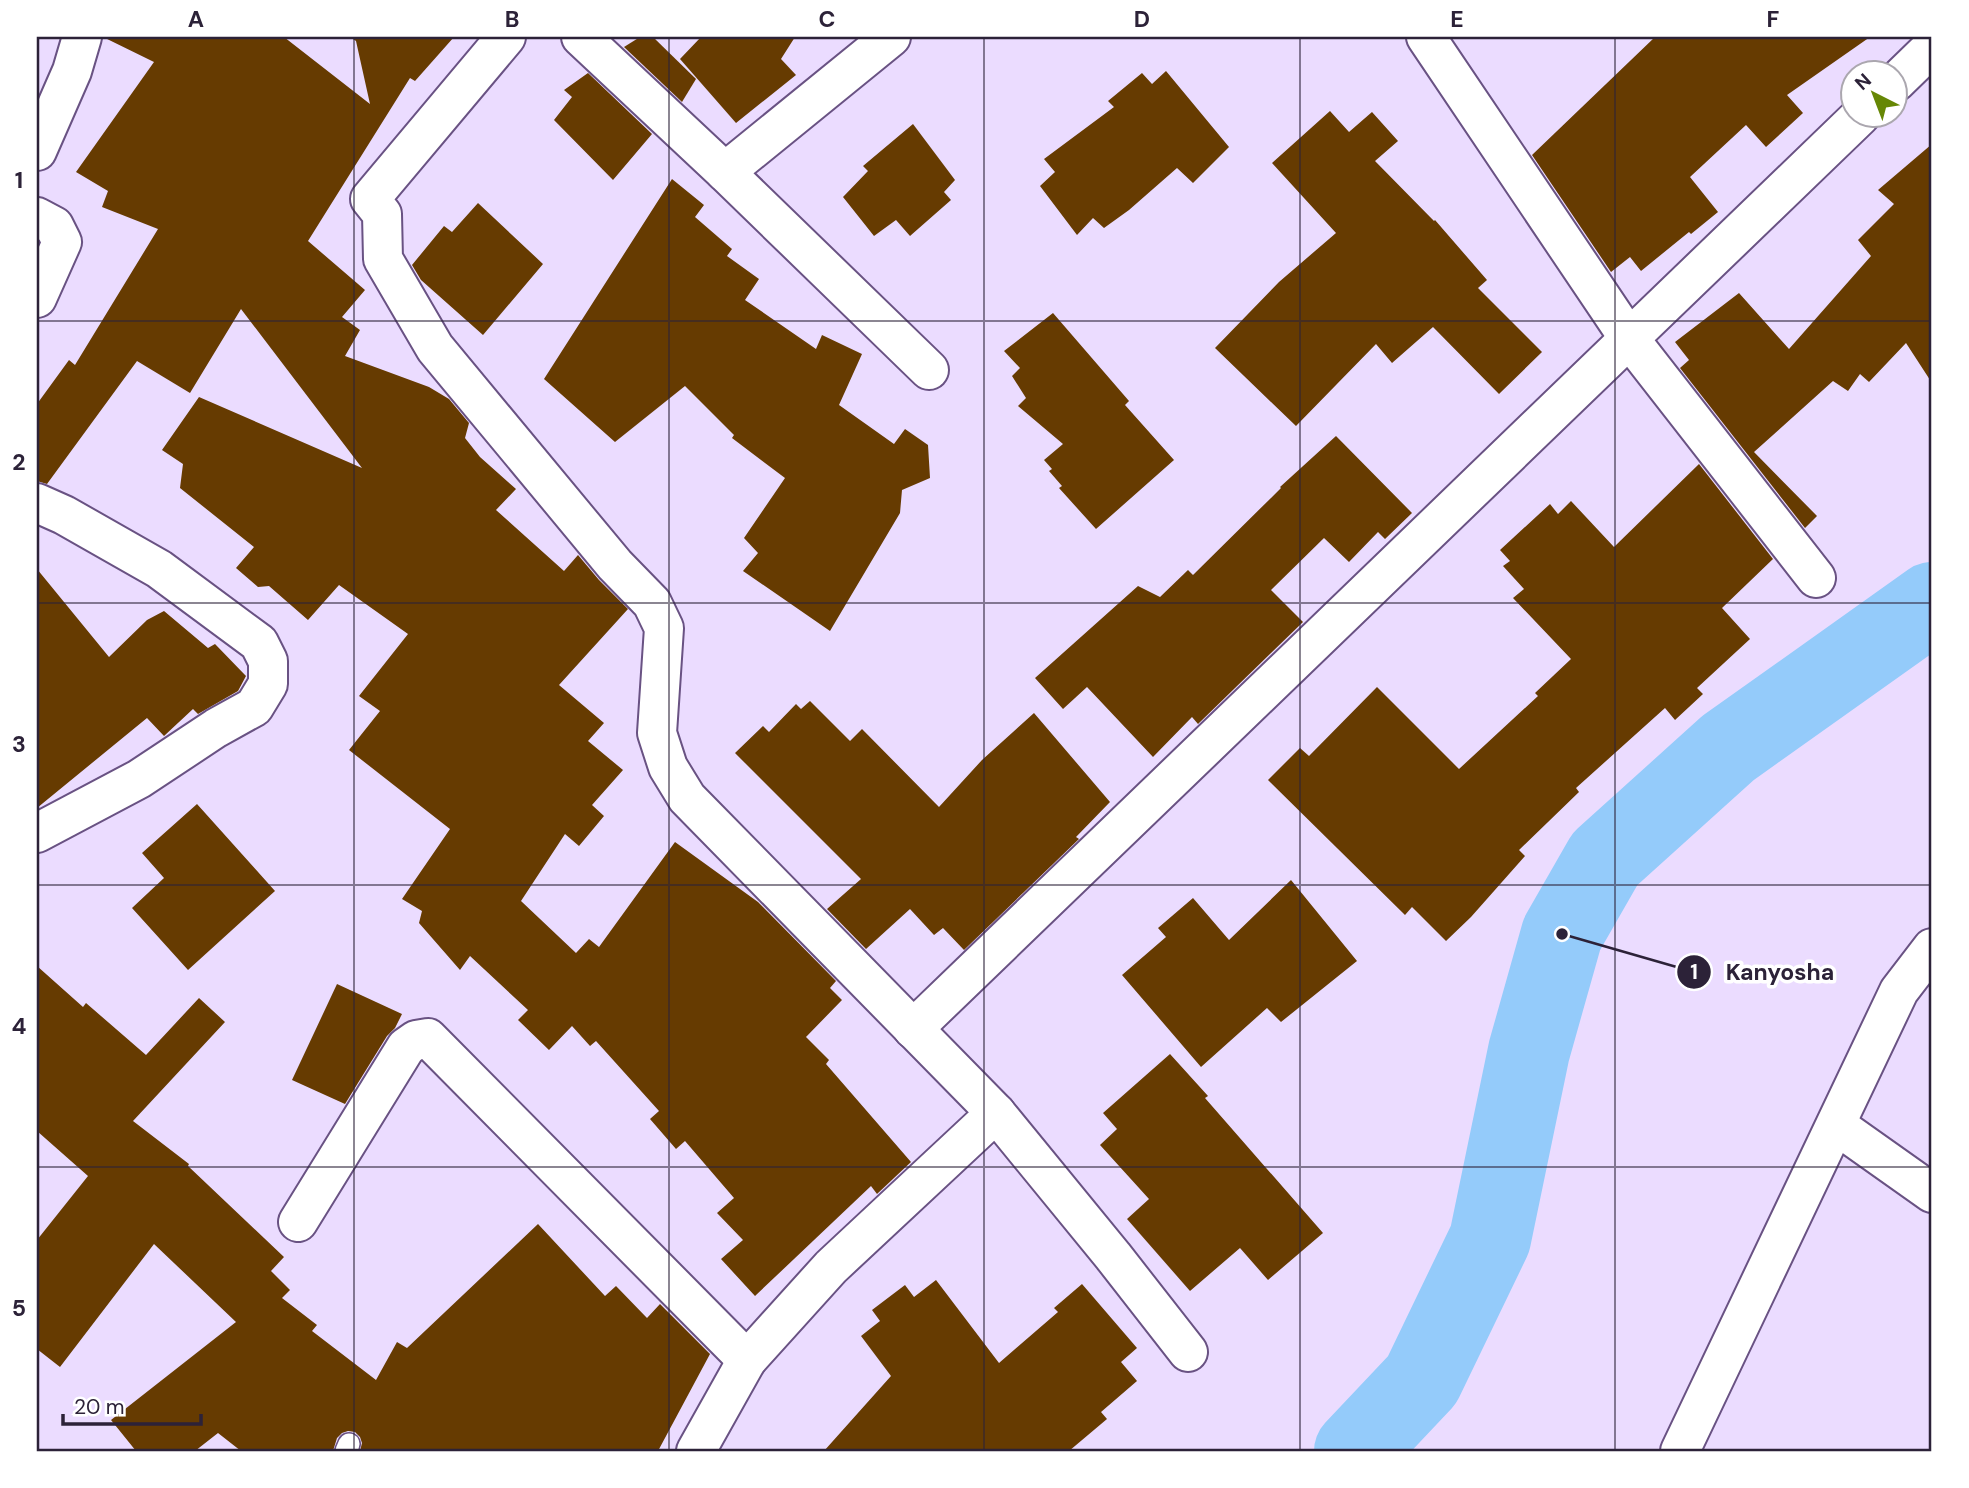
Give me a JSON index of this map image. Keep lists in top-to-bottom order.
{
  "places": ["Kanyosha"],
  "scale_bar": "20 m",
  "north": "top left",
  "grid": {
    "columns": [
      "A",
      "B",
      "C",
      "D",
      "E",
      "F"
    ],
    "rows": [
      "1",
      "2",
      "3",
      "4",
      "5"
    ]
  }
}
